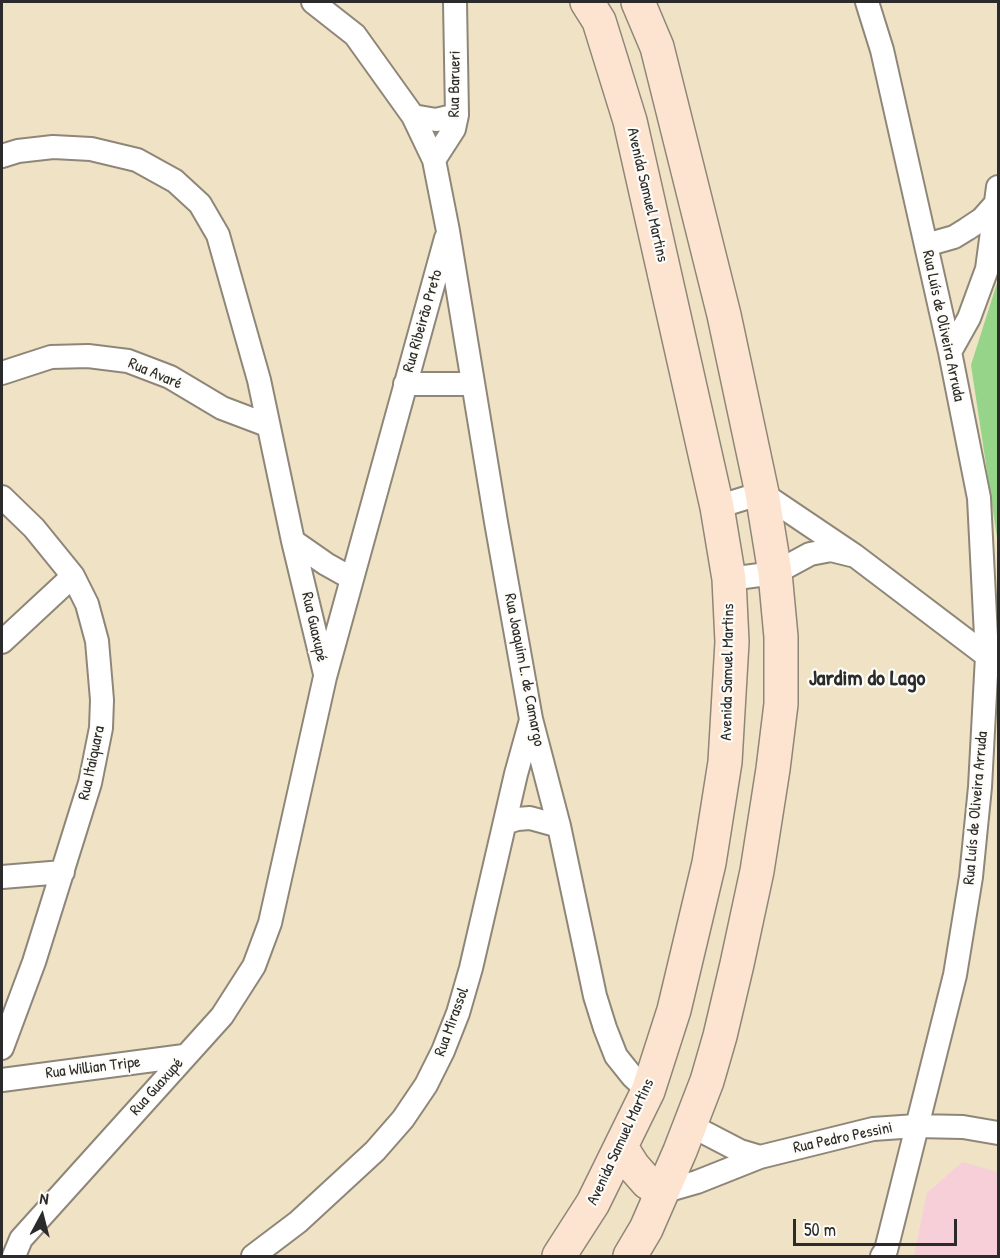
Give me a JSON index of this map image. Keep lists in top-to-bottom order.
{
  "streets": {
    "main road": ["Avenida Samuel Martins"],
    "street": [
      "Rua Barueri",
      "Rua Ribeirão Preto",
      "Rua Luís de Oliveira Arruda",
      "Rua Avaré",
      "Rua Guaxupé",
      "Rua Joaquim L. de Camargo",
      "Rua Itaiquara",
      "Rua Mirassol",
      "Rua Willian Tripe",
      "Rua Pedro Pessini"
    ]
  },
  "crossings": [
    ["Rua Barueri", "Rua Ribeirão Preto"],
    ["Avenida Samuel Martins", "Rua Joaquim L. de Camargo"],
    ["Rua Ribeirão Preto", "Rua Guaxupé"],
    ["Rua Ribeirão Preto", "Rua Joaquim L. de Camargo"],
    ["Rua Luís de Oliveira Arruda", "Rua Pedro Pessini"],
    ["Rua Avaré", "Rua Guaxupé"],
    ["Rua Guaxupé", "Rua Willian Tripe"],
    ["Rua Joaquim L. de Camargo", "Rua Mirassol"]
  ],
  "districts": ["Jardim do Lago"],
  "scale_bar": "50 m",
  "north": "top"
}
